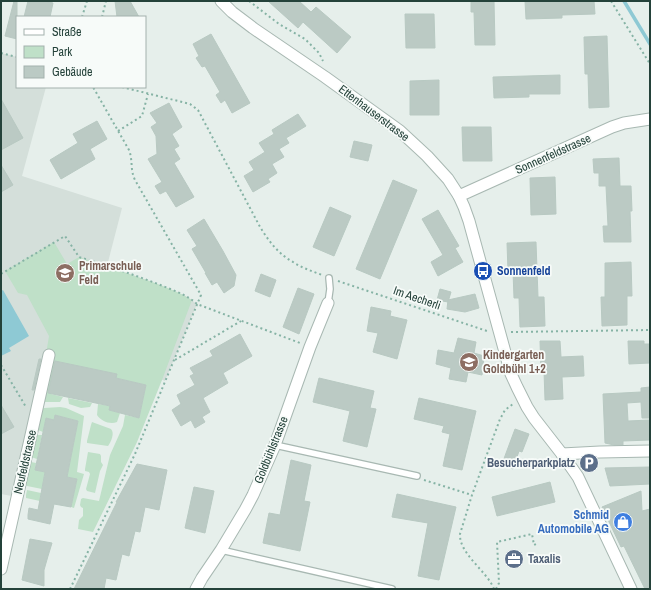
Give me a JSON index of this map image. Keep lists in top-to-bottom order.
{
  "streets": {
    "street": [
      "Ettenhauserstrasse",
      "Sonnenfeldstrasse",
      "Goldbühlstrasse",
      "Neufeldstrasse"
    ],
    "path": ["Im Aecherli"]
  },
  "crossings": [
    ["Ettenhauserstrasse", "Sonnenfeldstrasse"],
    ["Ettenhauserstrasse", "Im Aecherli"]
  ],
  "places": {
    "bus stop": ["Sonnenfeld"],
    "school or university": ["Primarschule Feld", "Kindergarten Goldbühl 1+2"],
    "parking": ["Besucherparkplatz"],
    "shop": ["Schmid Automobile AG"],
    "office": ["Taxalis"]
  },
  "legend": ["Straße", "Park", "Gebäude"]
}
